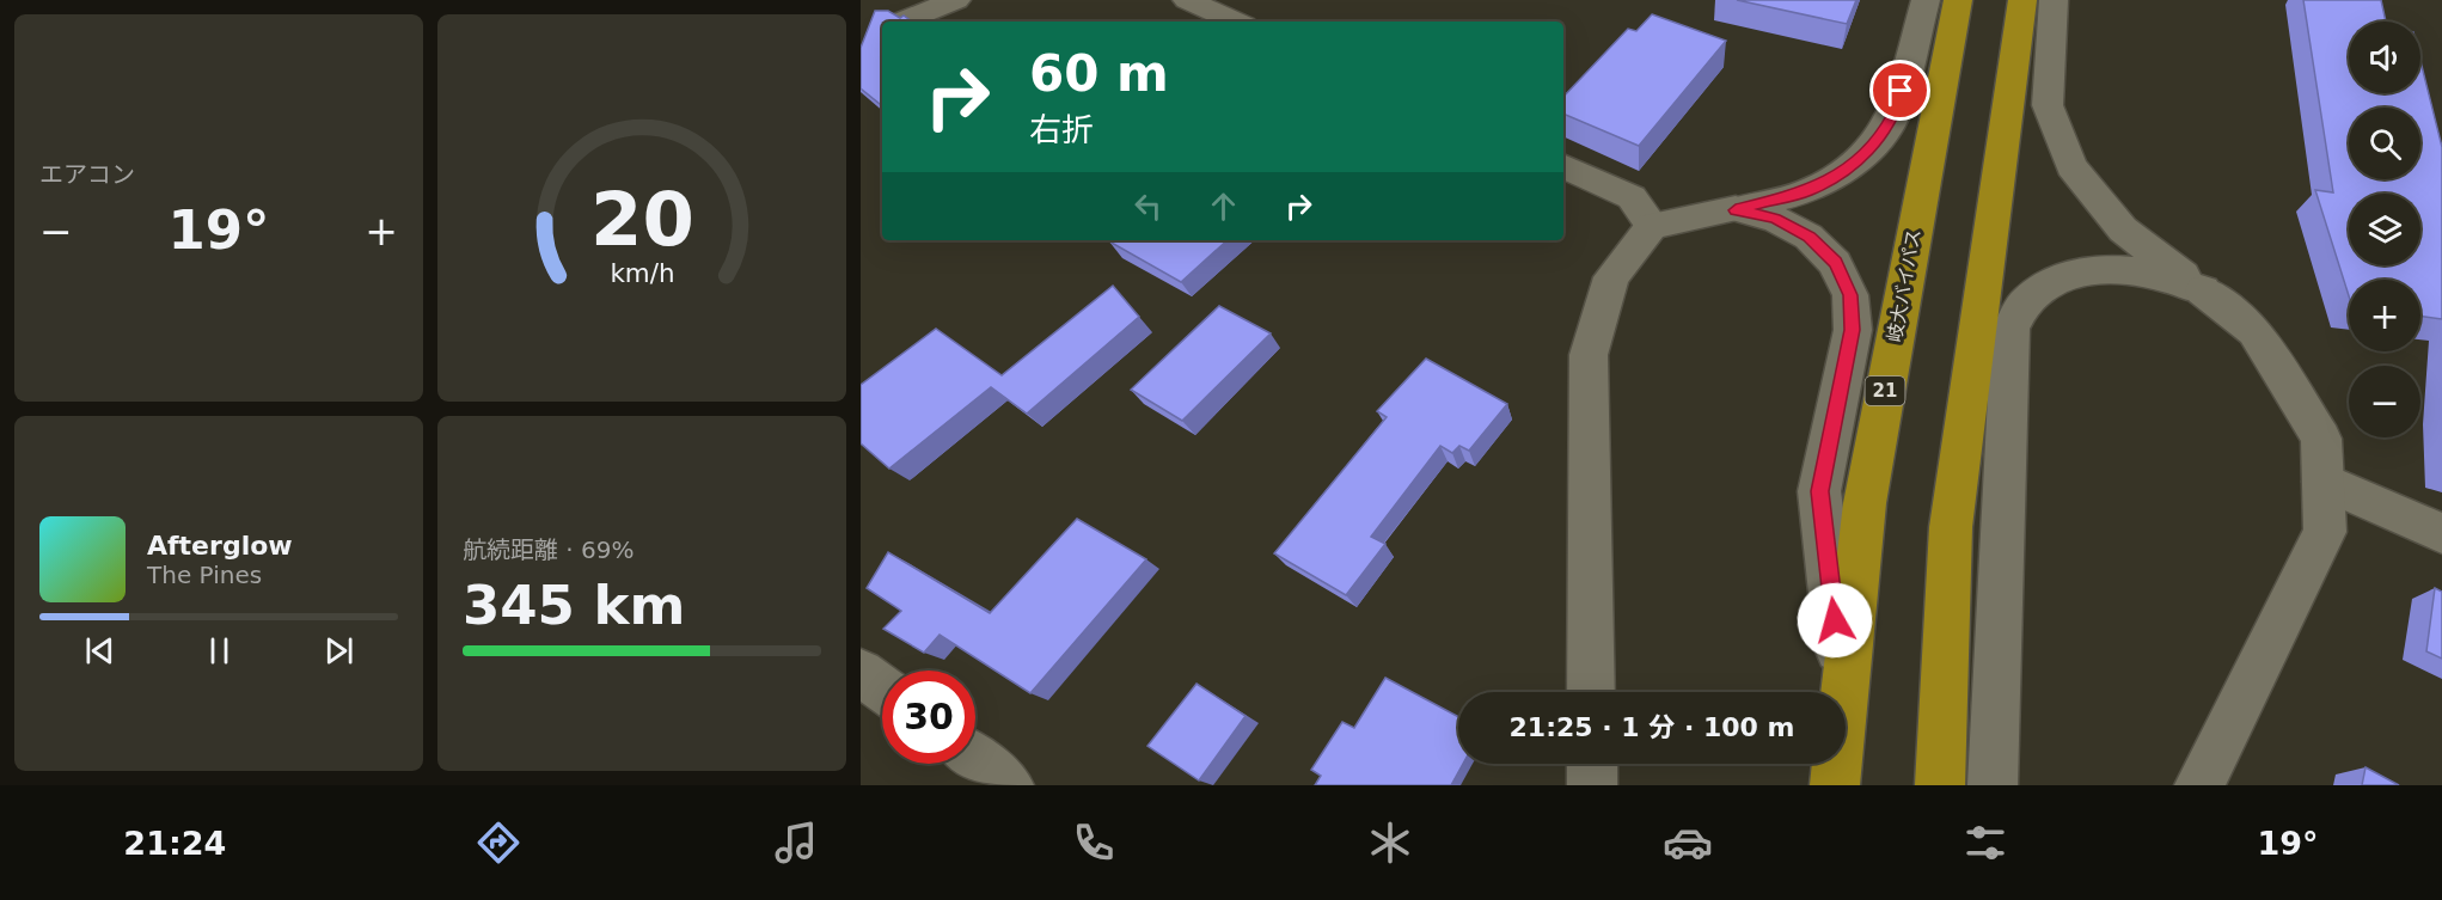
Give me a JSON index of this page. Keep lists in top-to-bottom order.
{
  "streets": {
    "highway": ["岐大バイパス", "21"]
  },
  "page": {
    "tile": [
      "エアコン",
      ["航続距離 · 69%", "345 km"]
    ],
    "map_buttons": ["+", "−"],
    "turn": ["60 m", "右折"],
    "heat": ["−", "19°", "+"],
    "song": ["Afterglow", "The Pines"],
    "limit": "30",
    "trip": "21:25 · 1 分 · 100 m",
    "tabs": ["21:24", "19°"],
    "gauge": ["20", "km/h"]
  }
}
